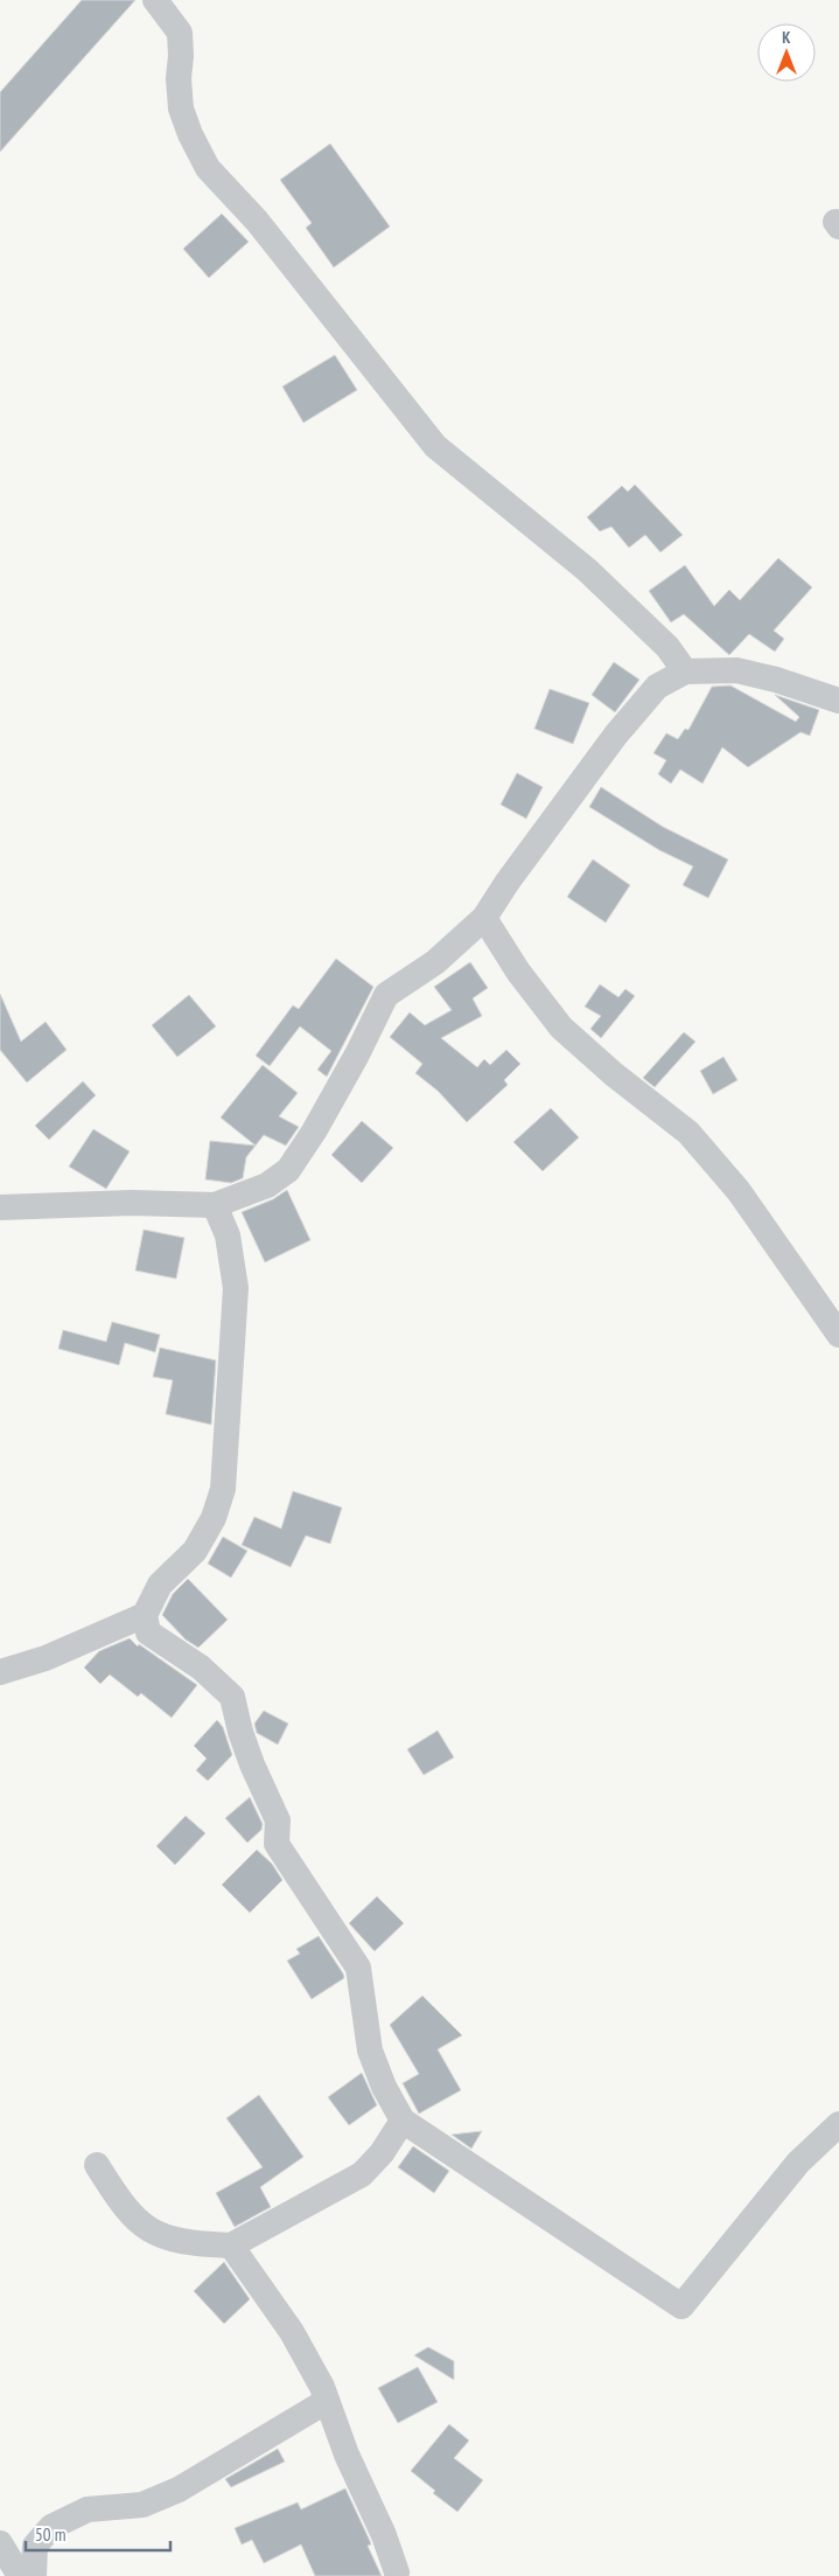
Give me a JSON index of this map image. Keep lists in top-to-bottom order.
{
  "scale_bar": "50 m",
  "north": "top"
}
